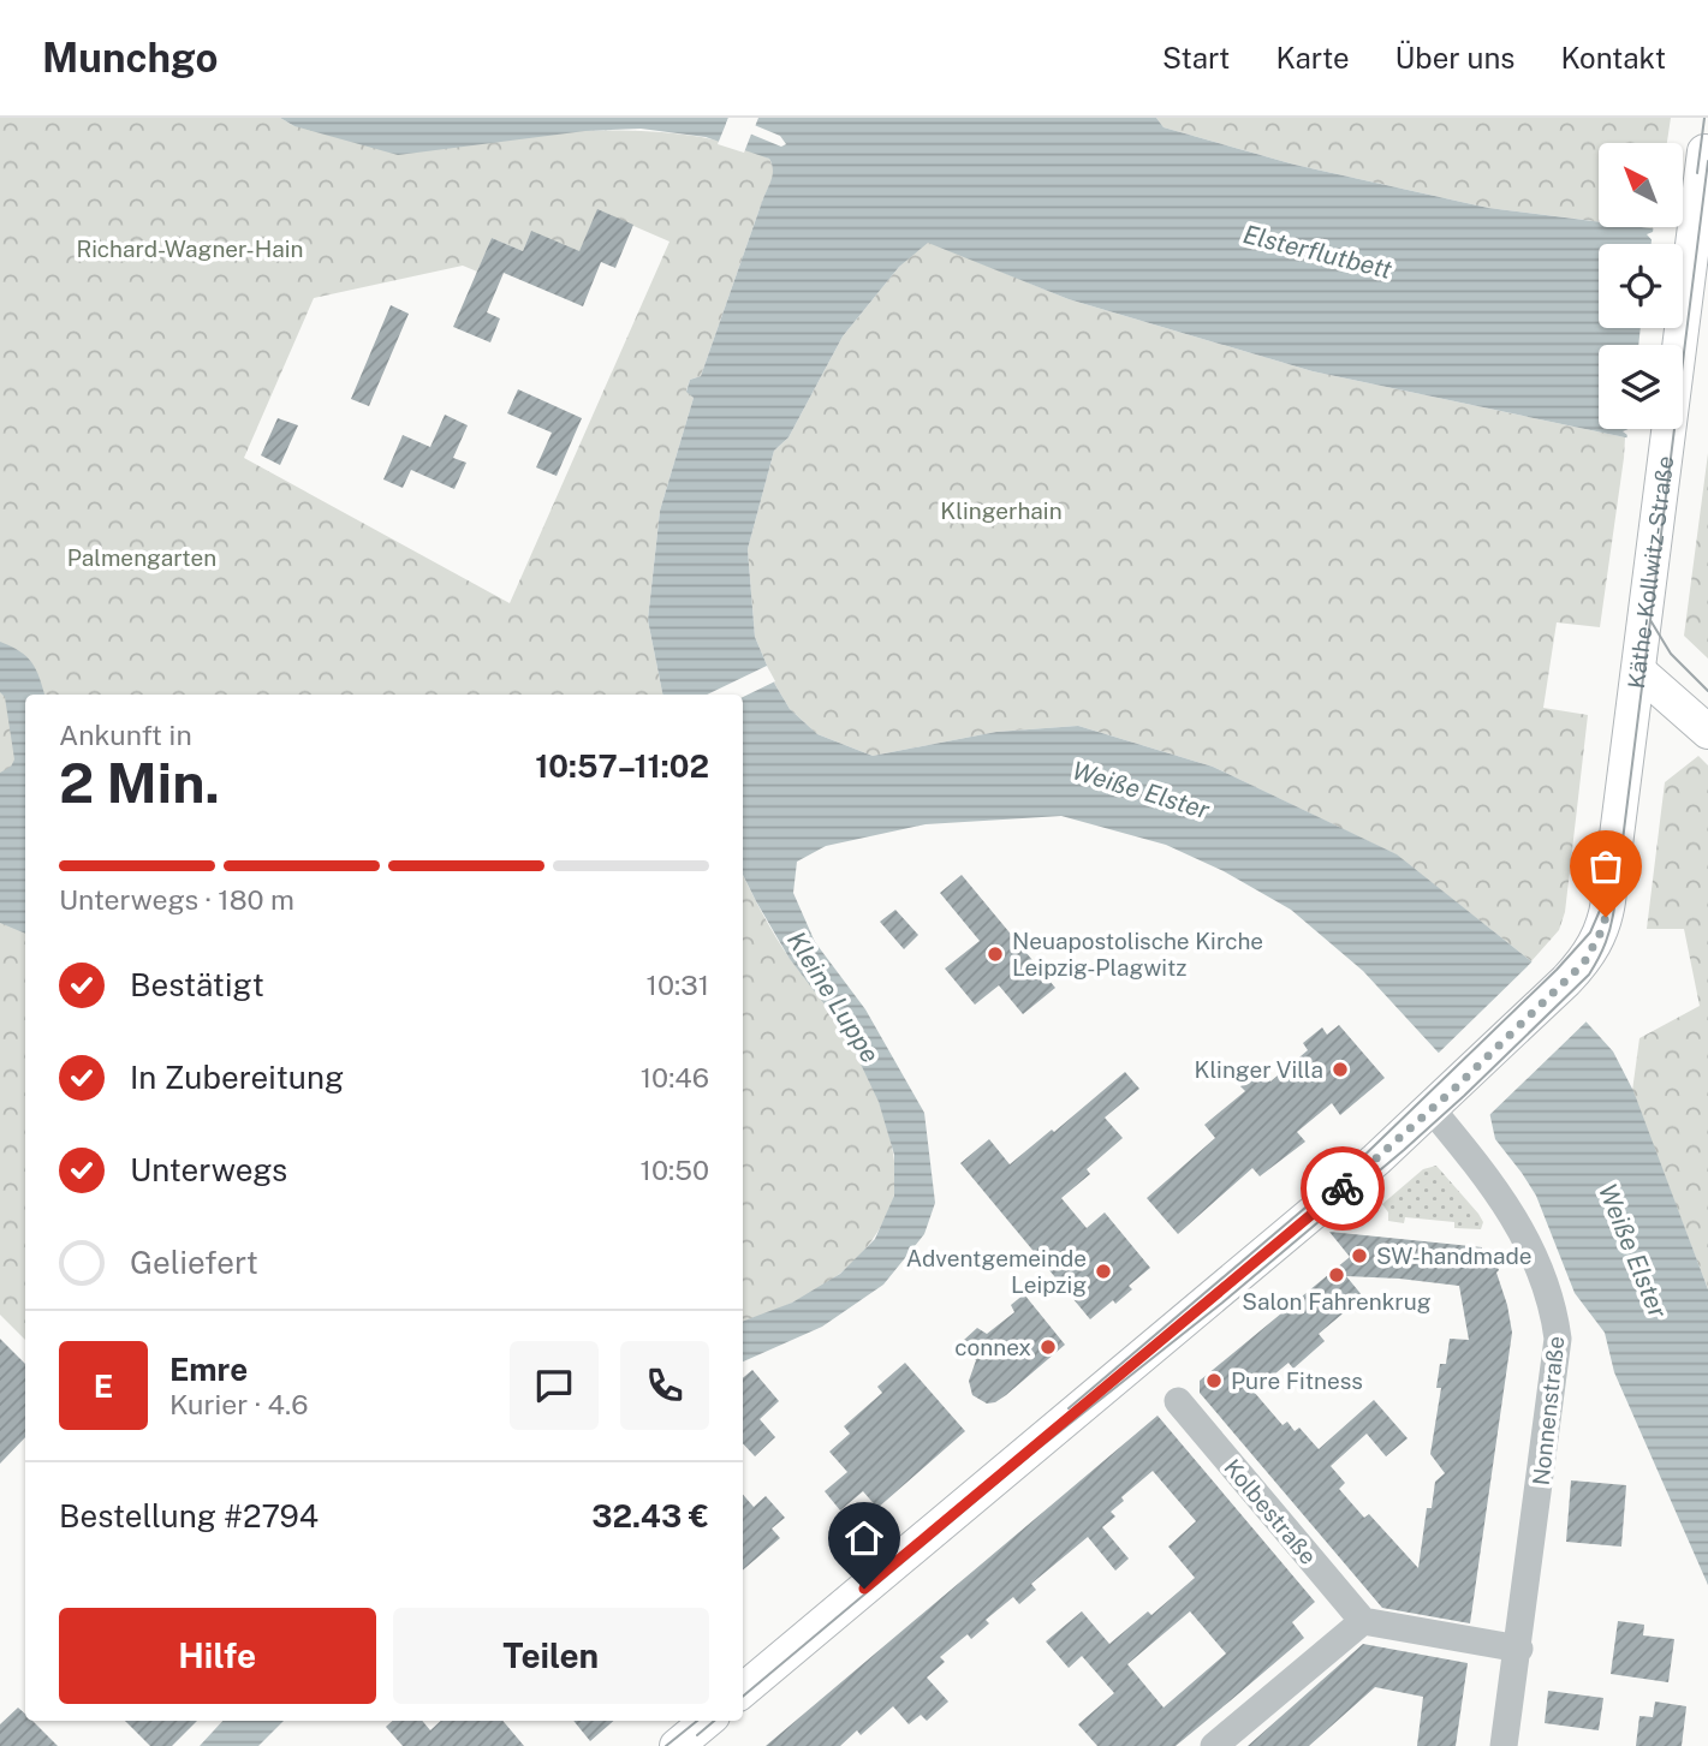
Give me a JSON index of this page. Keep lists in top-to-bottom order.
{
  "streets": {
    "main road": ["Käthe-Kollwitz-Straße"],
    "street": ["Nonnenstraße", "Kolbestraße"]
  },
  "crossings": [
    ["Käthe-Kollwitz-Straße", "Nonnenstraße"]
  ],
  "water": ["Elsterflutbett", "Weiße Elster", "Kleine Luppe"],
  "parks": ["Richard-Wagner-Hain", "Klingerhain", "Palmengarten"],
  "places": [
    "Neuapostolische Kirche Leipzig-Plagwitz",
    "Klinger Villa",
    "SW-handmade",
    "Adventgemeinde Leipzig",
    "Salon Fahrenkrug",
    "connex",
    "Pure Fitness"
  ],
  "north": "top left",
  "page": {
    "header": "Munchgo",
    "nav": [
      "Start",
      "Karte",
      "Über uns",
      "Kontakt"
    ],
    "heading": ["2 Min.", "Ankunft in", "10:57–11:02"],
    "panel": [
      "Emre",
      "Kurier · 4.6",
      "Bestellung #2794",
      "32.43 €"
    ],
    "bar": "Unterwegs · 180 m",
    "list": [
      ["Bestätigt", "10:31"],
      ["In Zubereitung", "10:46"],
      ["Unterwegs", "10:50"],
      "Geliefert"
    ],
    "round": "E",
    "buttons": ["Hilfe", "Teilen"]
  }
}
